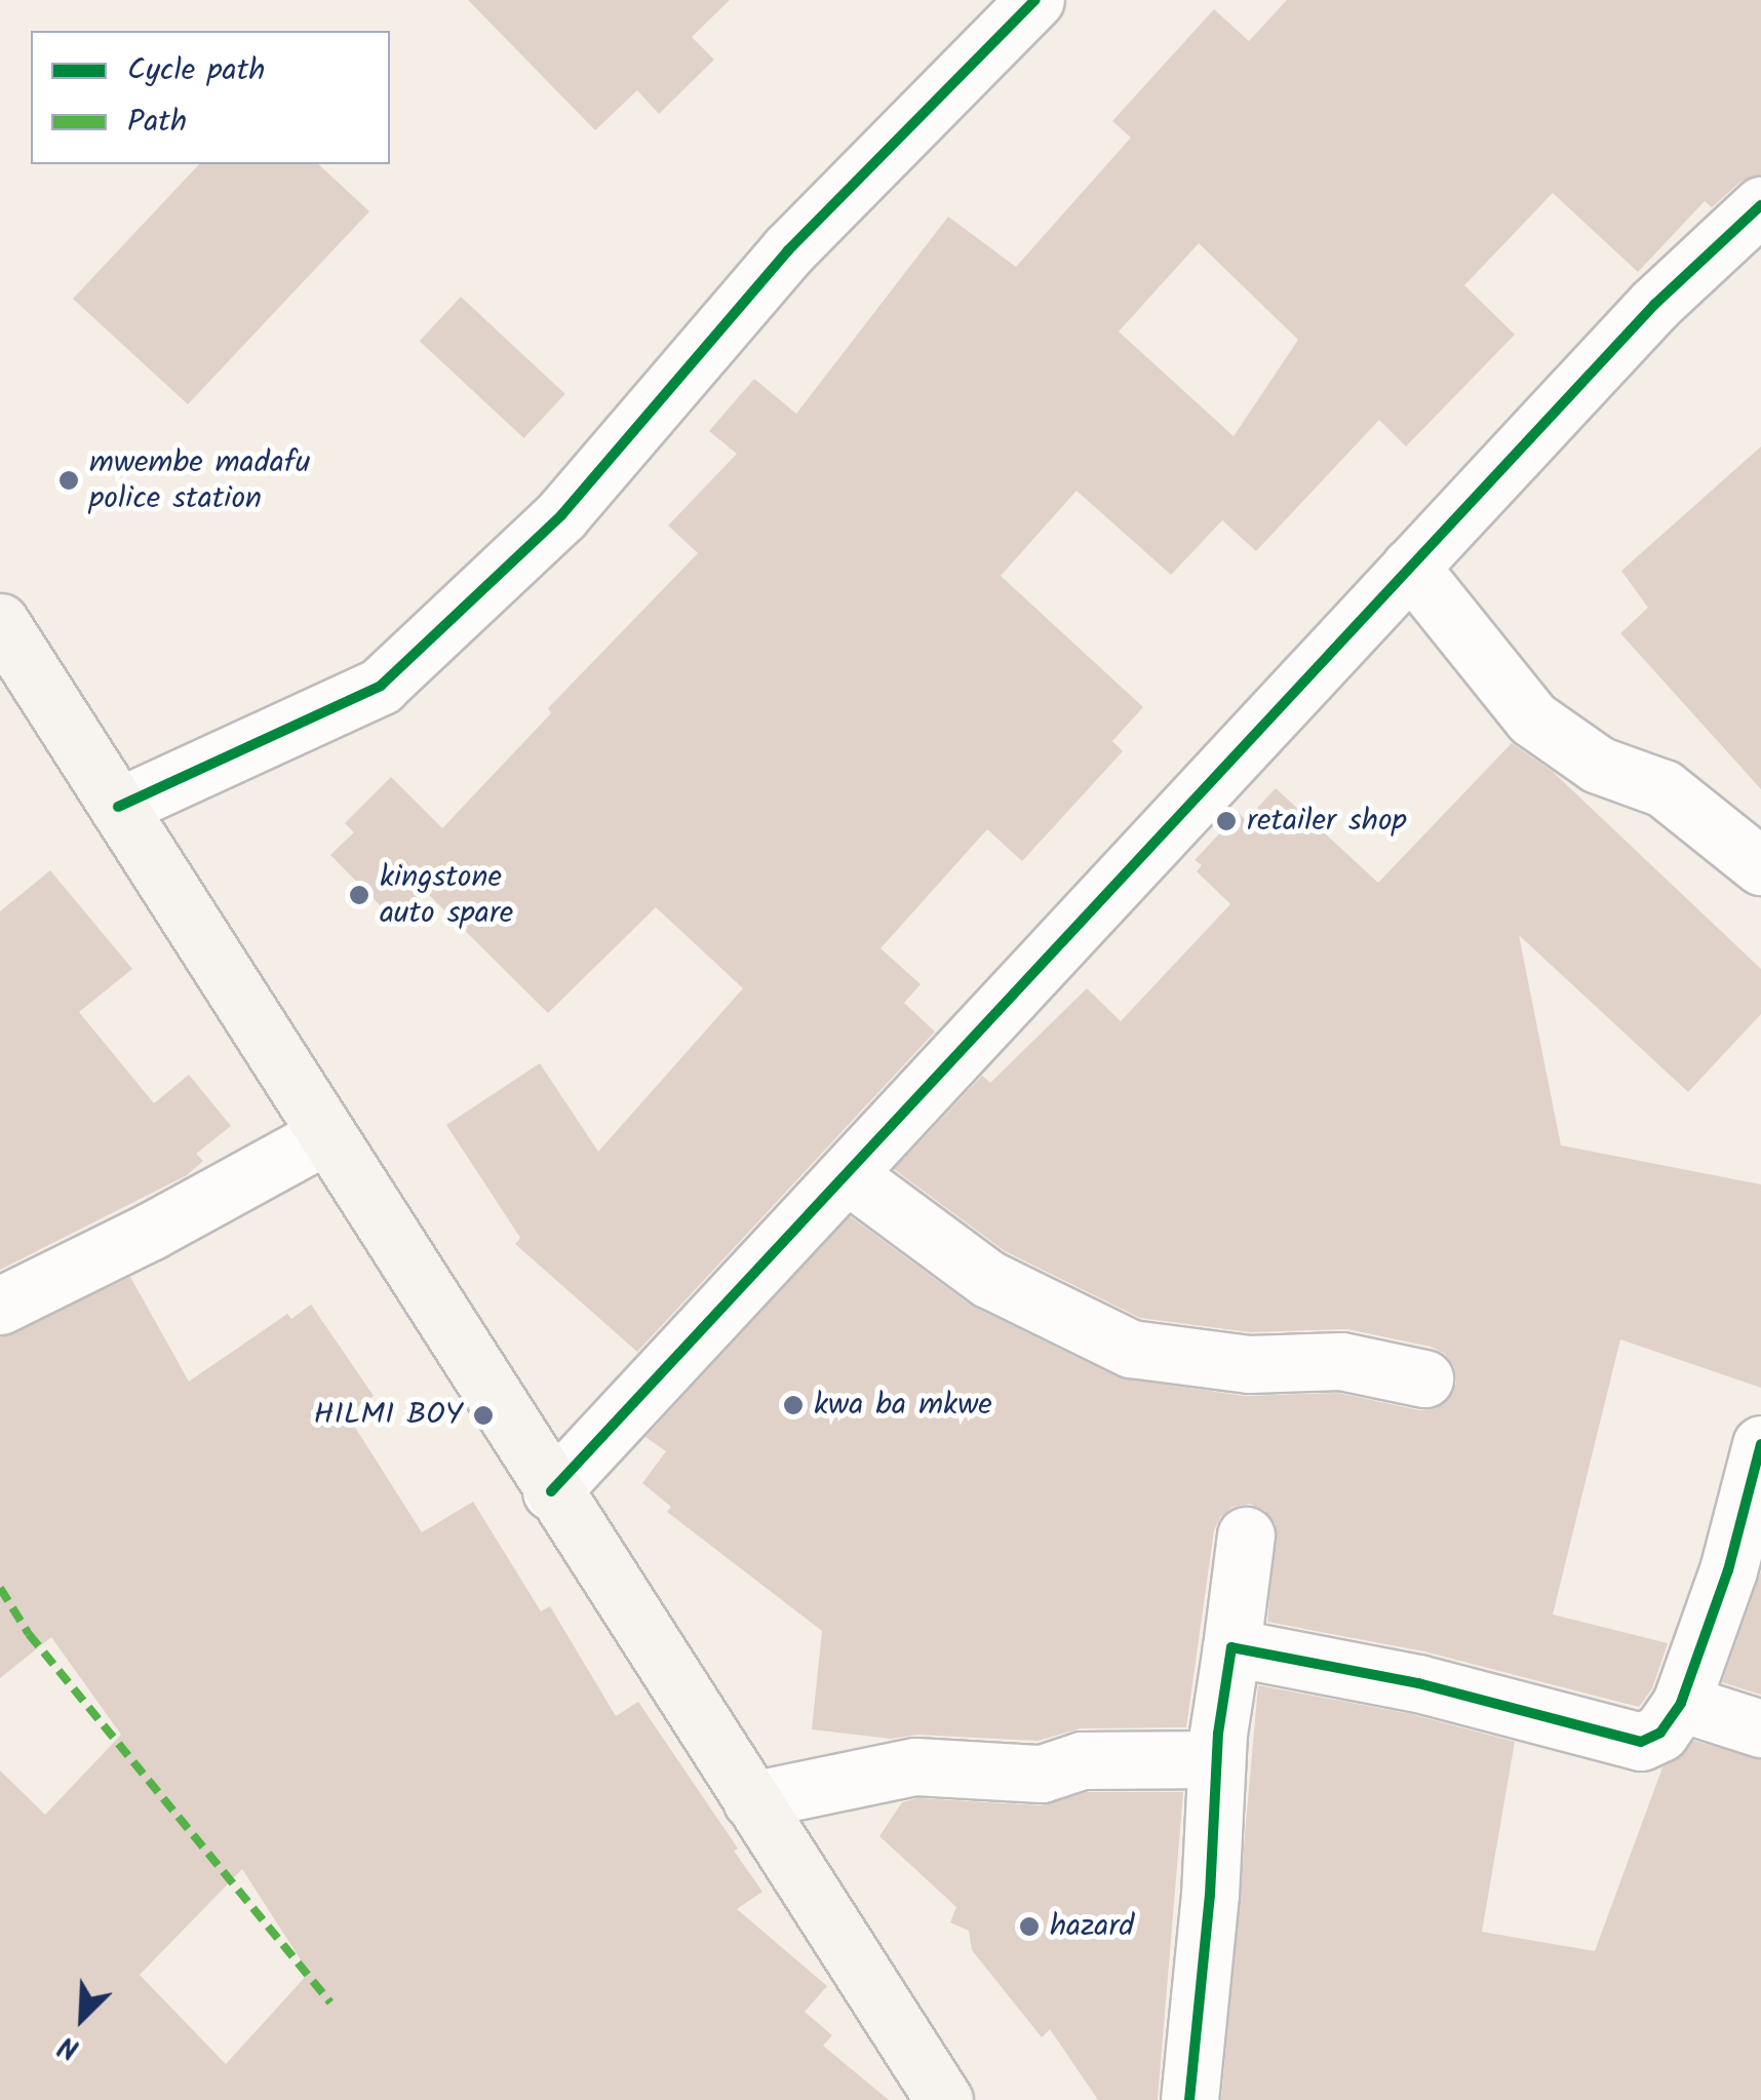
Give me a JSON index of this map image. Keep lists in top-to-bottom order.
{
  "places": [
    "mwembe madafu police station",
    "retailer shop",
    "kingstone auto spare",
    "kwa ba mkwe",
    "HILMI BOY",
    "hazard"
  ],
  "legend": ["Cycle path", "Path"],
  "north": "bottom left"
}
